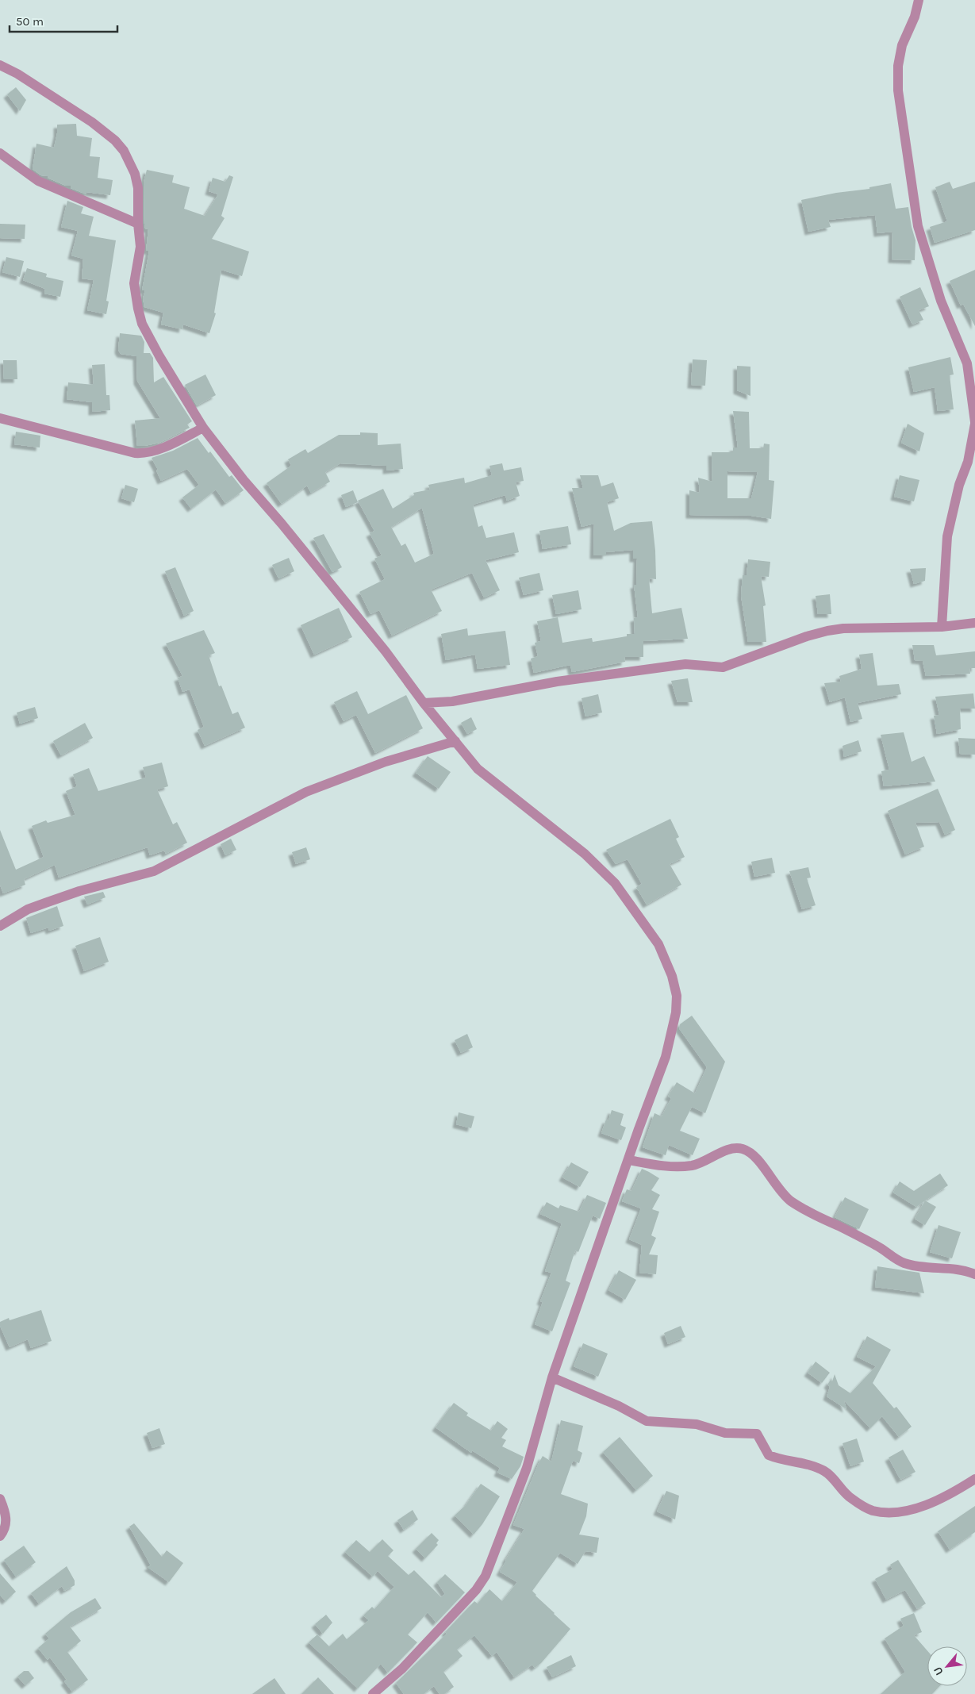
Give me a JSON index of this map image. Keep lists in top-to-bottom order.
{
  "scale_bar": "50 m",
  "north": "bottom left"
}
